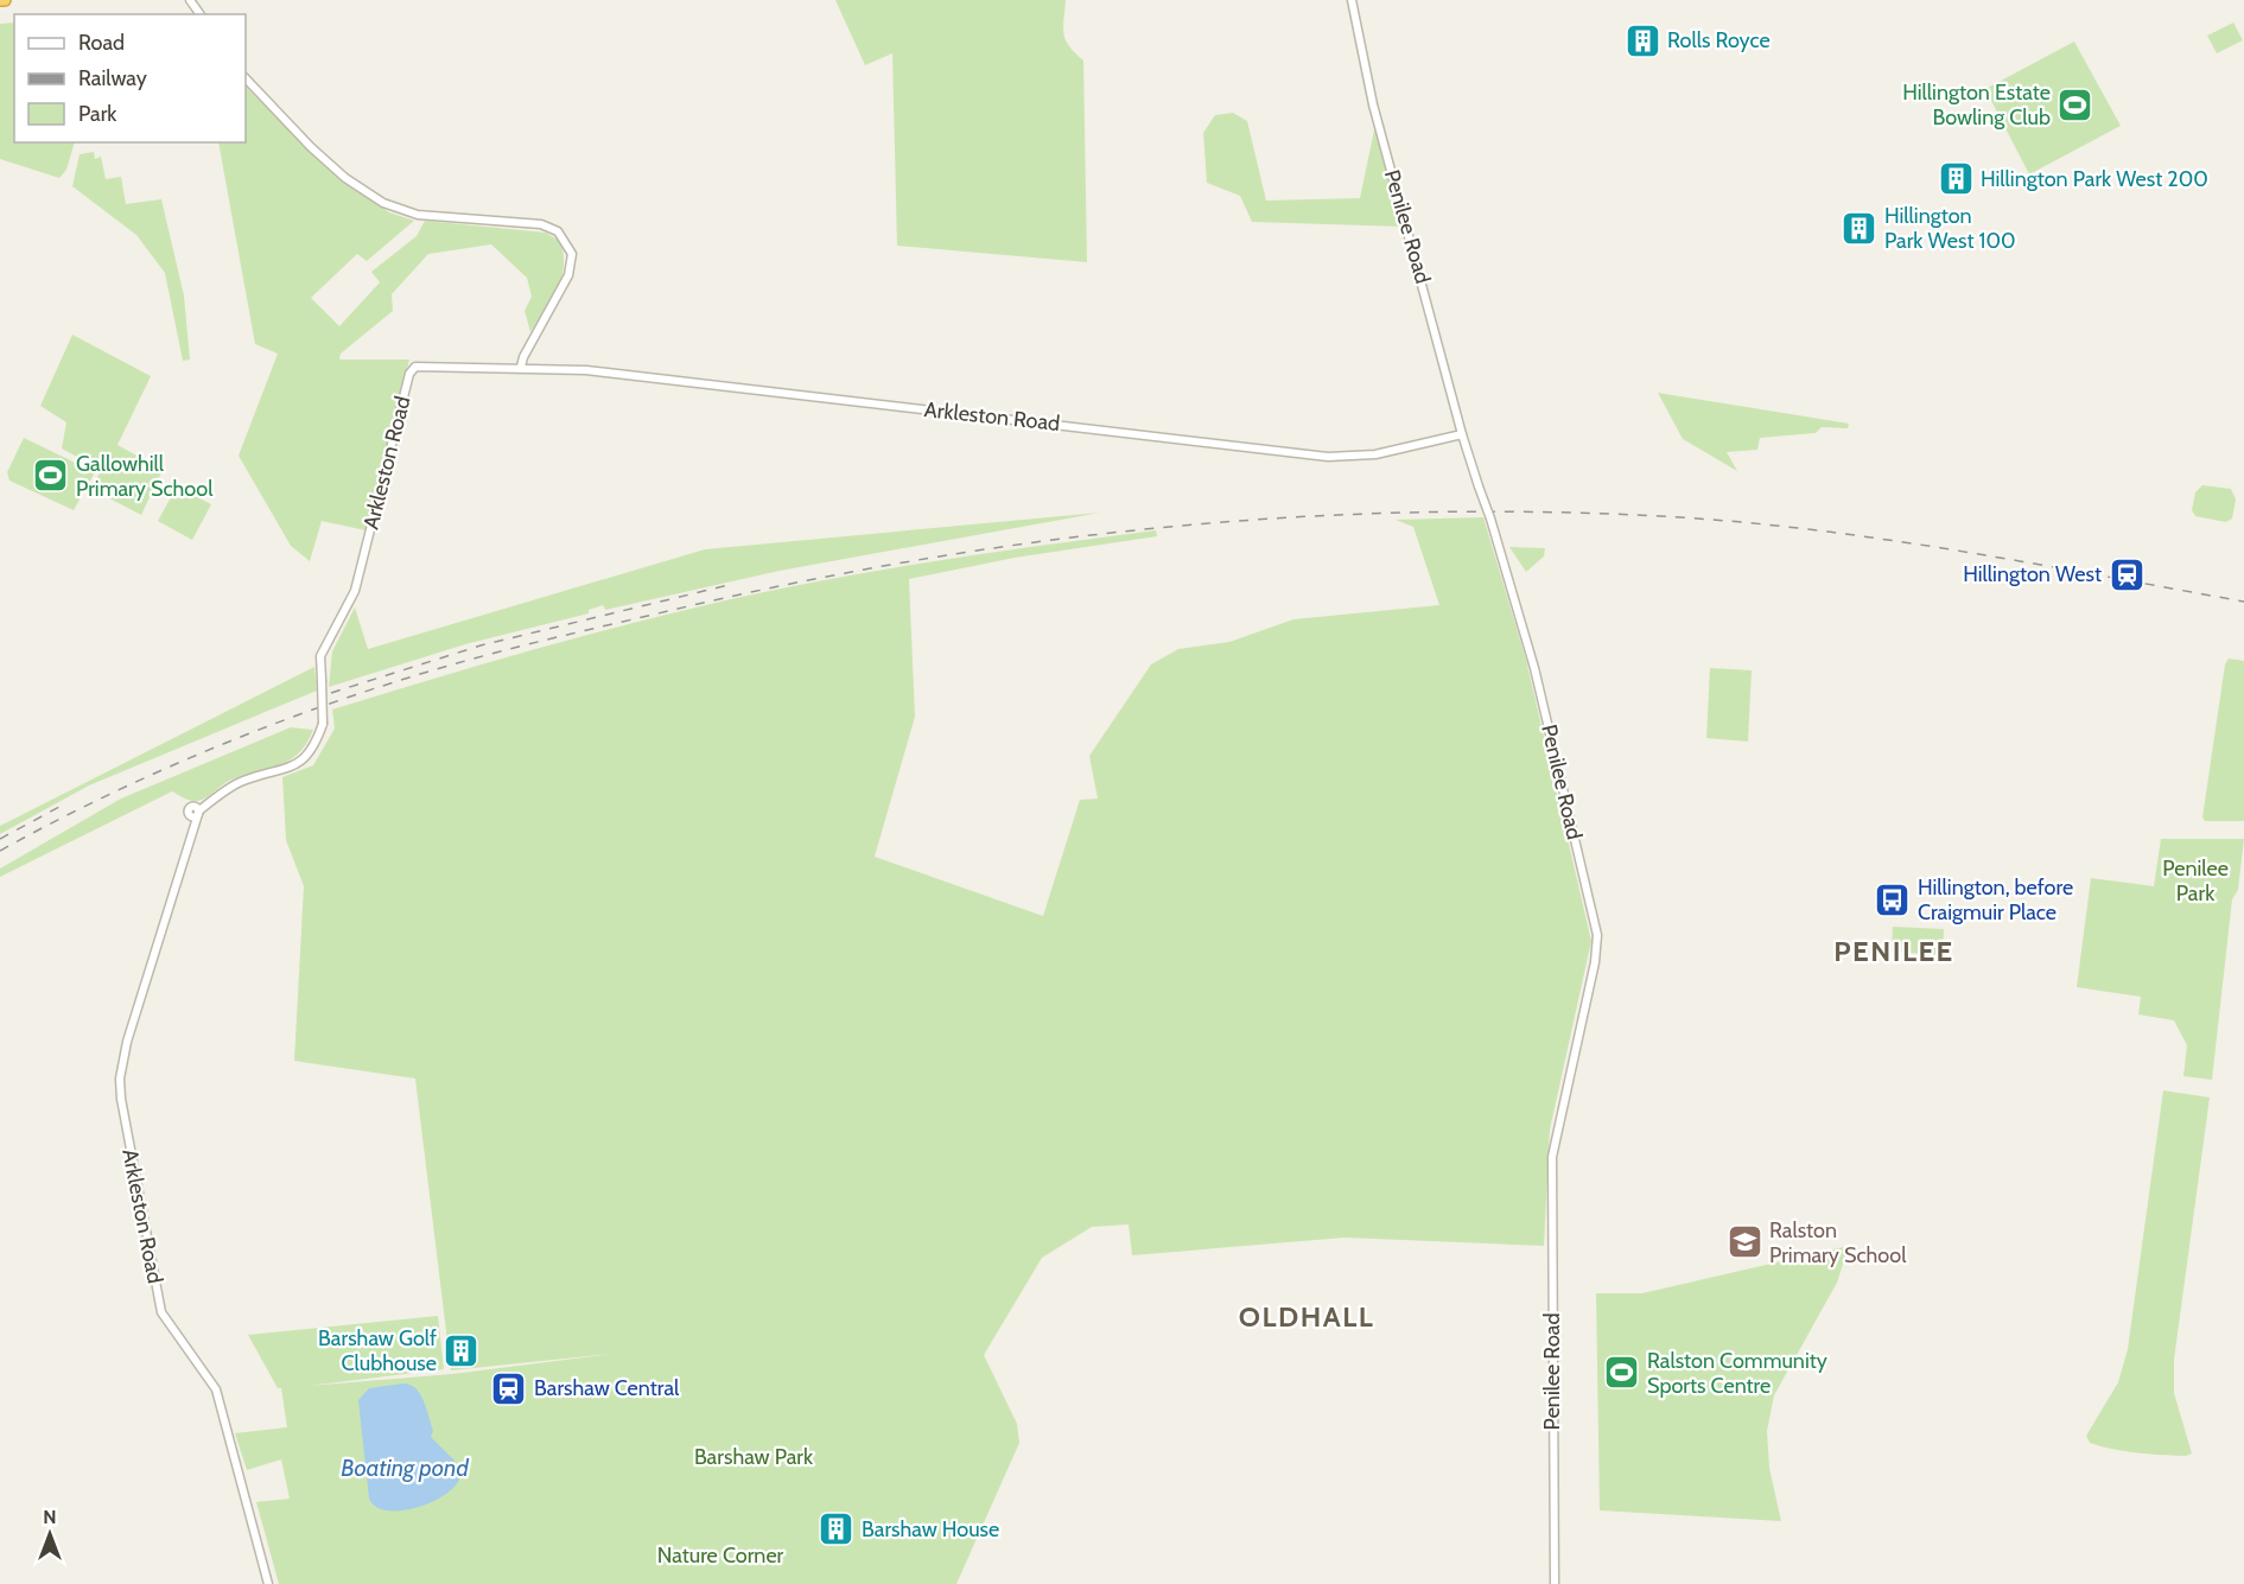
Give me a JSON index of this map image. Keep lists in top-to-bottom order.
{
  "streets": {
    "street": ["Penilee Road", "Arkleston Road"]
  },
  "crossings": [
    ["Penilee Road", "Arkleston Road"]
  ],
  "districts": ["PENILEE", "OLDHALL"],
  "water": ["Boating pond"],
  "parks": ["Penilee Park", "Barshaw Park", "Nature Corner"],
  "places": {
    "building": [
      "Rolls Royce",
      "Hillington Park West 200",
      "Hillington Park West 100",
      "Barshaw Golf Clubhouse",
      "Barshaw House"
    ],
    "sports": ["Hillington Estate Bowling Club", "Gallowhill Primary School", "Ralston Community Sports Centre"],
    "station": ["Hillington West", "Barshaw Central"],
    "bus stop": ["Hillington, before Craigmuir Place"],
    "school or university": ["Ralston Primary School"]
  },
  "legend": ["Road", "Railway", "Park"],
  "north": "top"
}
